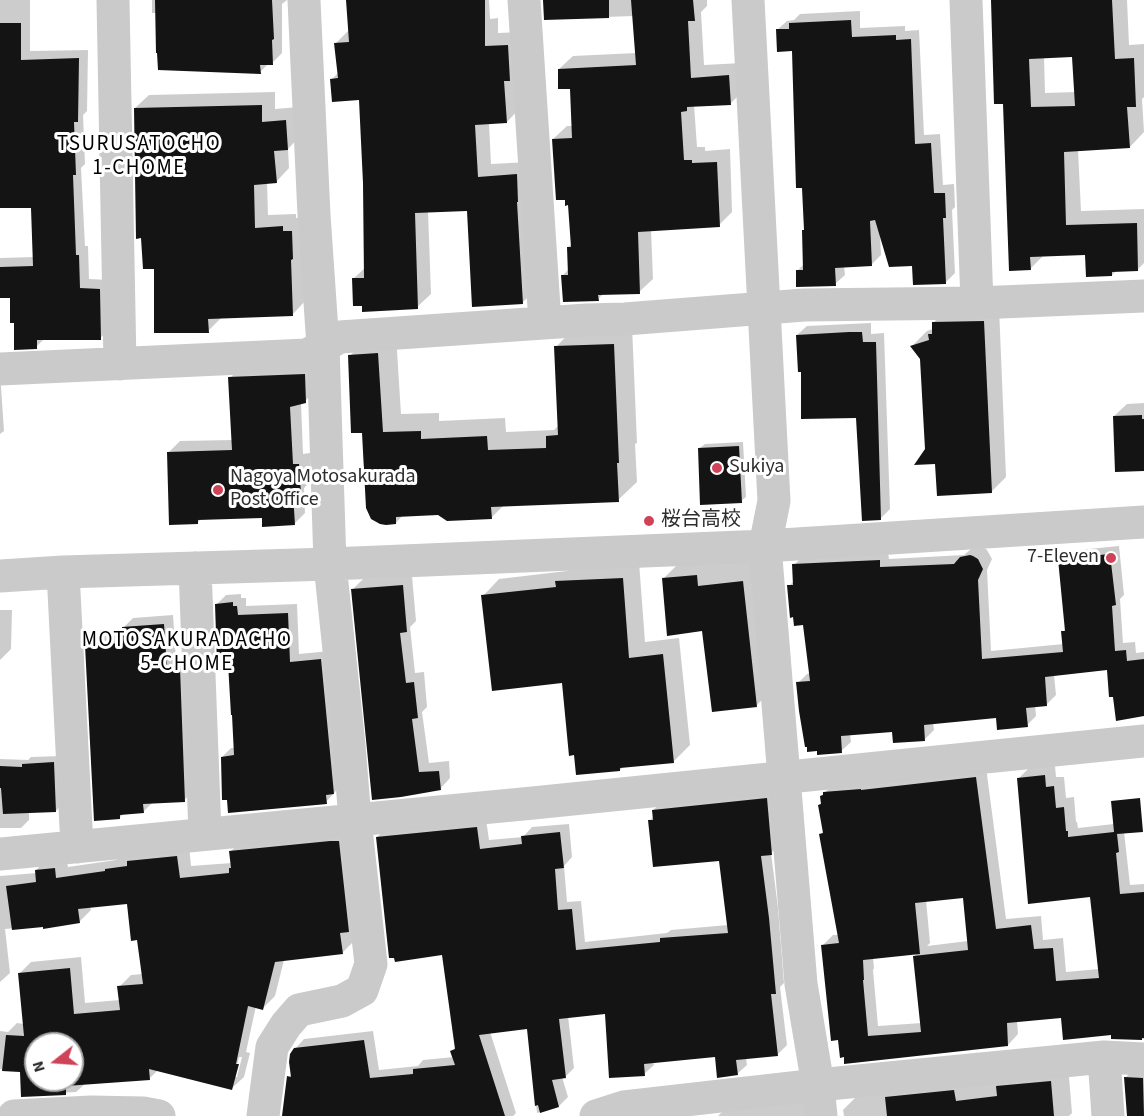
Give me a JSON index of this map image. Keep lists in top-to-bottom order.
{
  "districts": ["TSURUSATOCHO 1-CHOME", "MOTOSAKURADACHO 5-CHOME"],
  "places": [
    "Sukiya",
    "Nagoya Motosakurada Post Office",
    "桜台高校",
    "7-Eleven"
  ],
  "north": "left"
}
